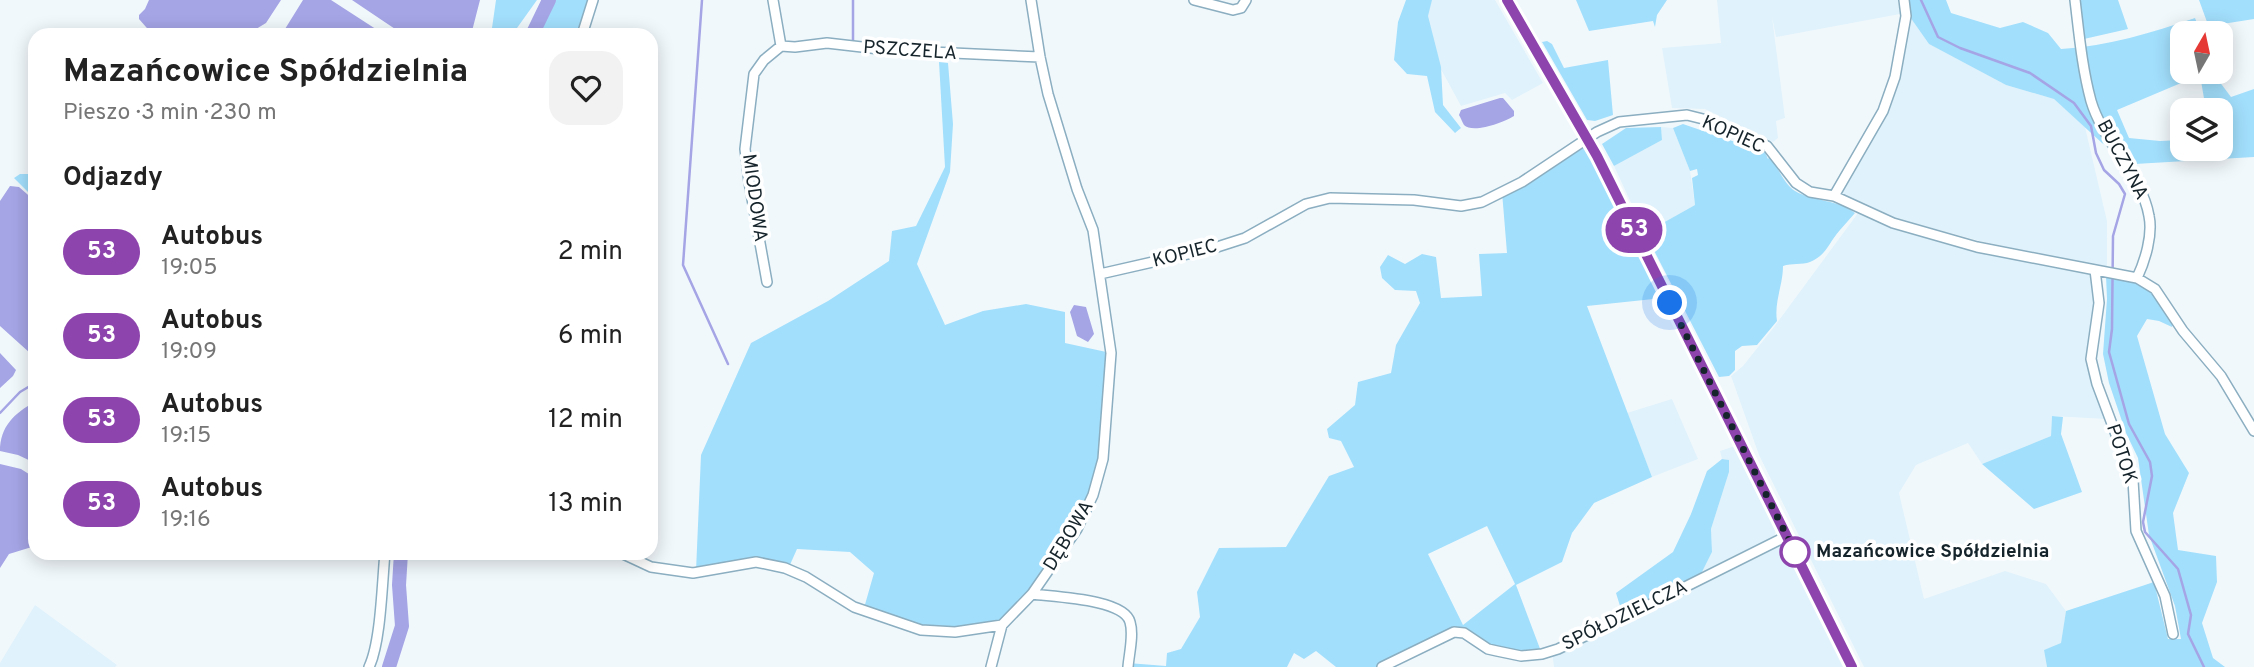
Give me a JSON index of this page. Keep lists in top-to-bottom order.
{
  "streets": {
    "street": [
      "PSZCZELA",
      "KOPIEC",
      "BUCZYNA",
      "MIODOWA",
      "POTOK",
      "DĘBOWA",
      "SPÓŁDZIELCZA"
    ]
  },
  "crossings": [
    ["PSZCZELA", "MIODOWA"],
    ["PSZCZELA", "DĘBOWA"],
    ["KOPIEC", "BUCZYNA"],
    ["KOPIEC", "POTOK"],
    ["KOPIEC", "DĘBOWA"]
  ],
  "places": ["Mazańcowice Spółdzielnia"],
  "lines": ["bus line 53"],
  "north": "top",
  "page": {
    "on_map": "53",
    "heading": [
      ["Mazańcowice Spółdzielnia", "Pieszo · 3 min · 230 m"],
      "Odjazdy"
    ],
    "list": [
      {
        "mark": "53",
        "name": "Autobus",
        "note": "19:05",
        "value": "2 min"
      },
      {
        "mark": "53",
        "name": "Autobus",
        "note": "19:09",
        "value": "6 min"
      },
      {
        "mark": "53",
        "name": "Autobus",
        "note": "19:15",
        "value": "12 min"
      },
      {
        "mark": "53",
        "name": "Autobus",
        "note": "19:16",
        "value": "13 min"
      }
    ]
  }
}
